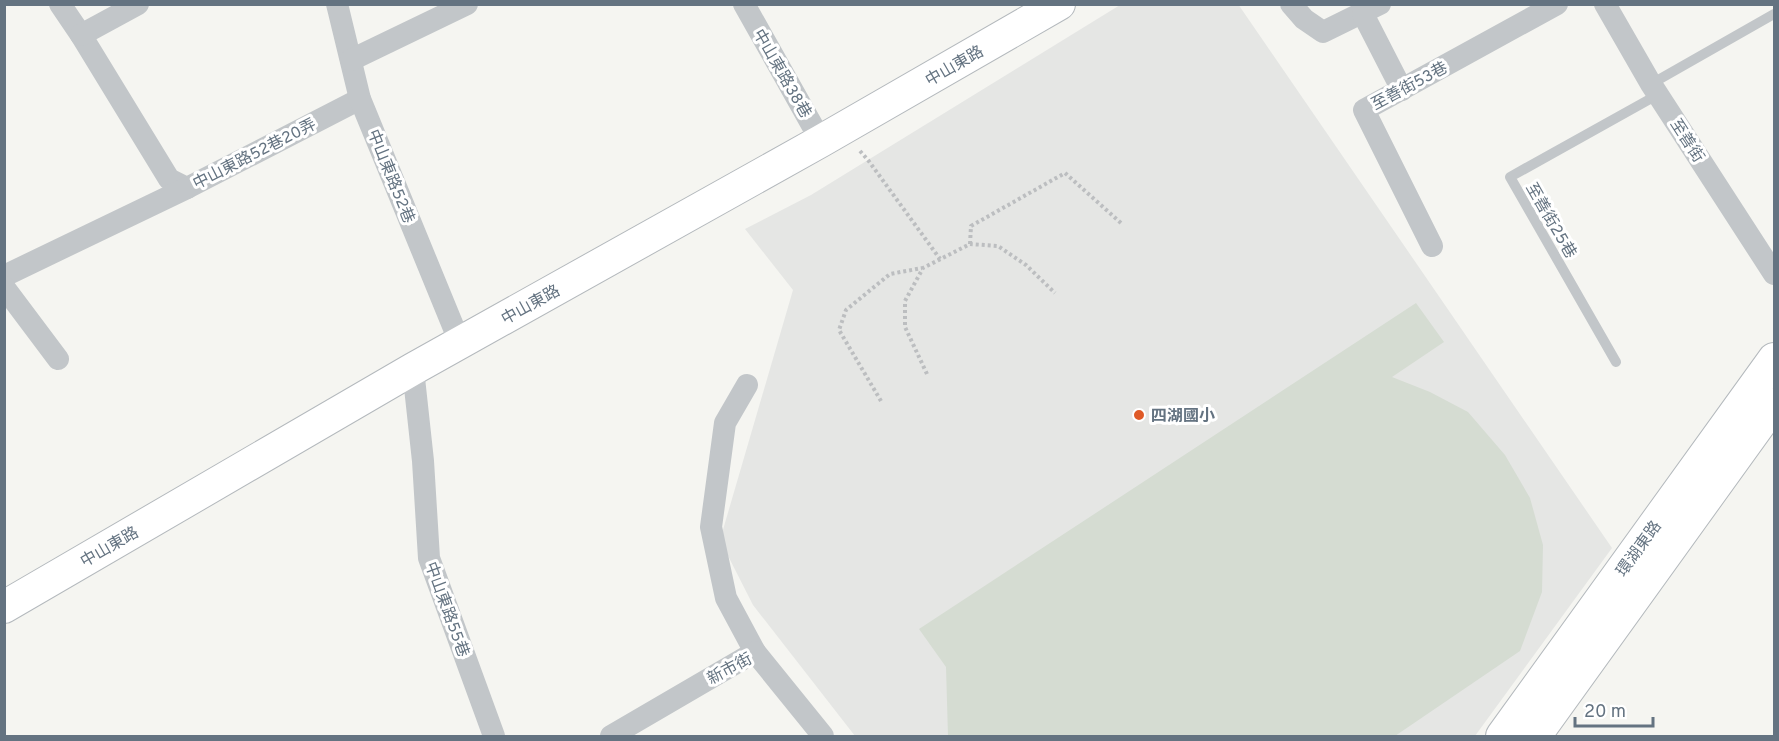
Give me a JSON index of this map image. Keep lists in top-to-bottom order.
{
  "streets": {
    "street": [
      "中山東路",
      "中山東路38巷",
      "至善街53巷",
      "至善街",
      "中山東路52巷20弄",
      "中山東路52巷",
      "環湖東路",
      "中山東路55巷",
      "新市街"
    ],
    "lane": ["至善街25巷"]
  },
  "crossings": [
    ["中山東路", "中山東路38巷"],
    ["中山東路", "中山東路52巷"],
    ["中山東路", "中山東路55巷"],
    ["至善街", "至善街25巷"],
    ["中山東路52巷20弄", "中山東路52巷"]
  ],
  "places": ["四湖國小"],
  "scale_bar": "20 m"
}
